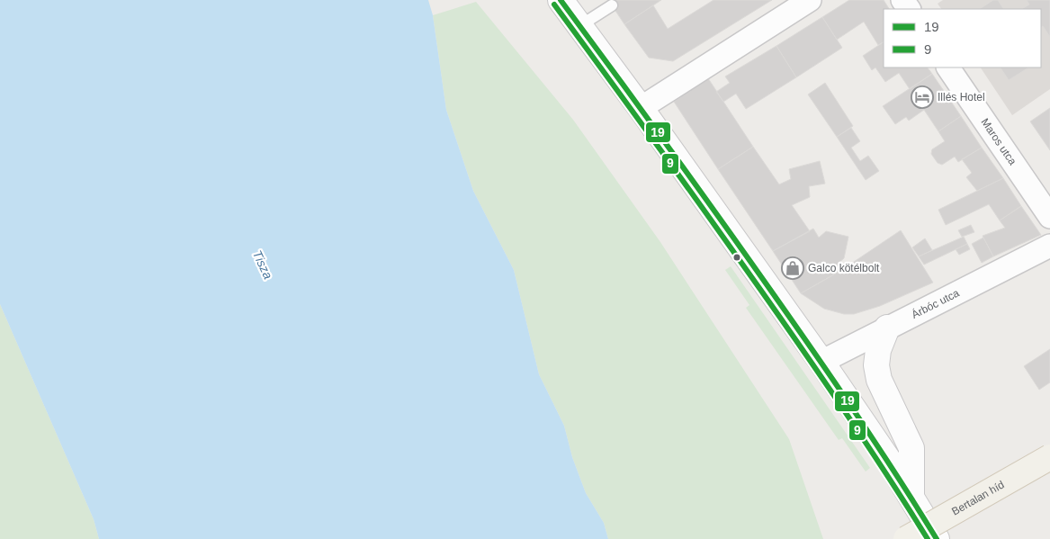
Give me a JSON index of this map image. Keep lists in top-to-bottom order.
{
  "streets": {
    "main road": ["Bertalan híd"],
    "street": ["Maros utca", "Árbóc utca"]
  },
  "water": ["Tisza"],
  "places": {
    "hotel": ["Illés Hotel"],
    "shop": ["Galco kötélbolt"]
  },
  "lines": ["transit line 19", "transit line 9"],
  "legend": ["19", "9"]
}
